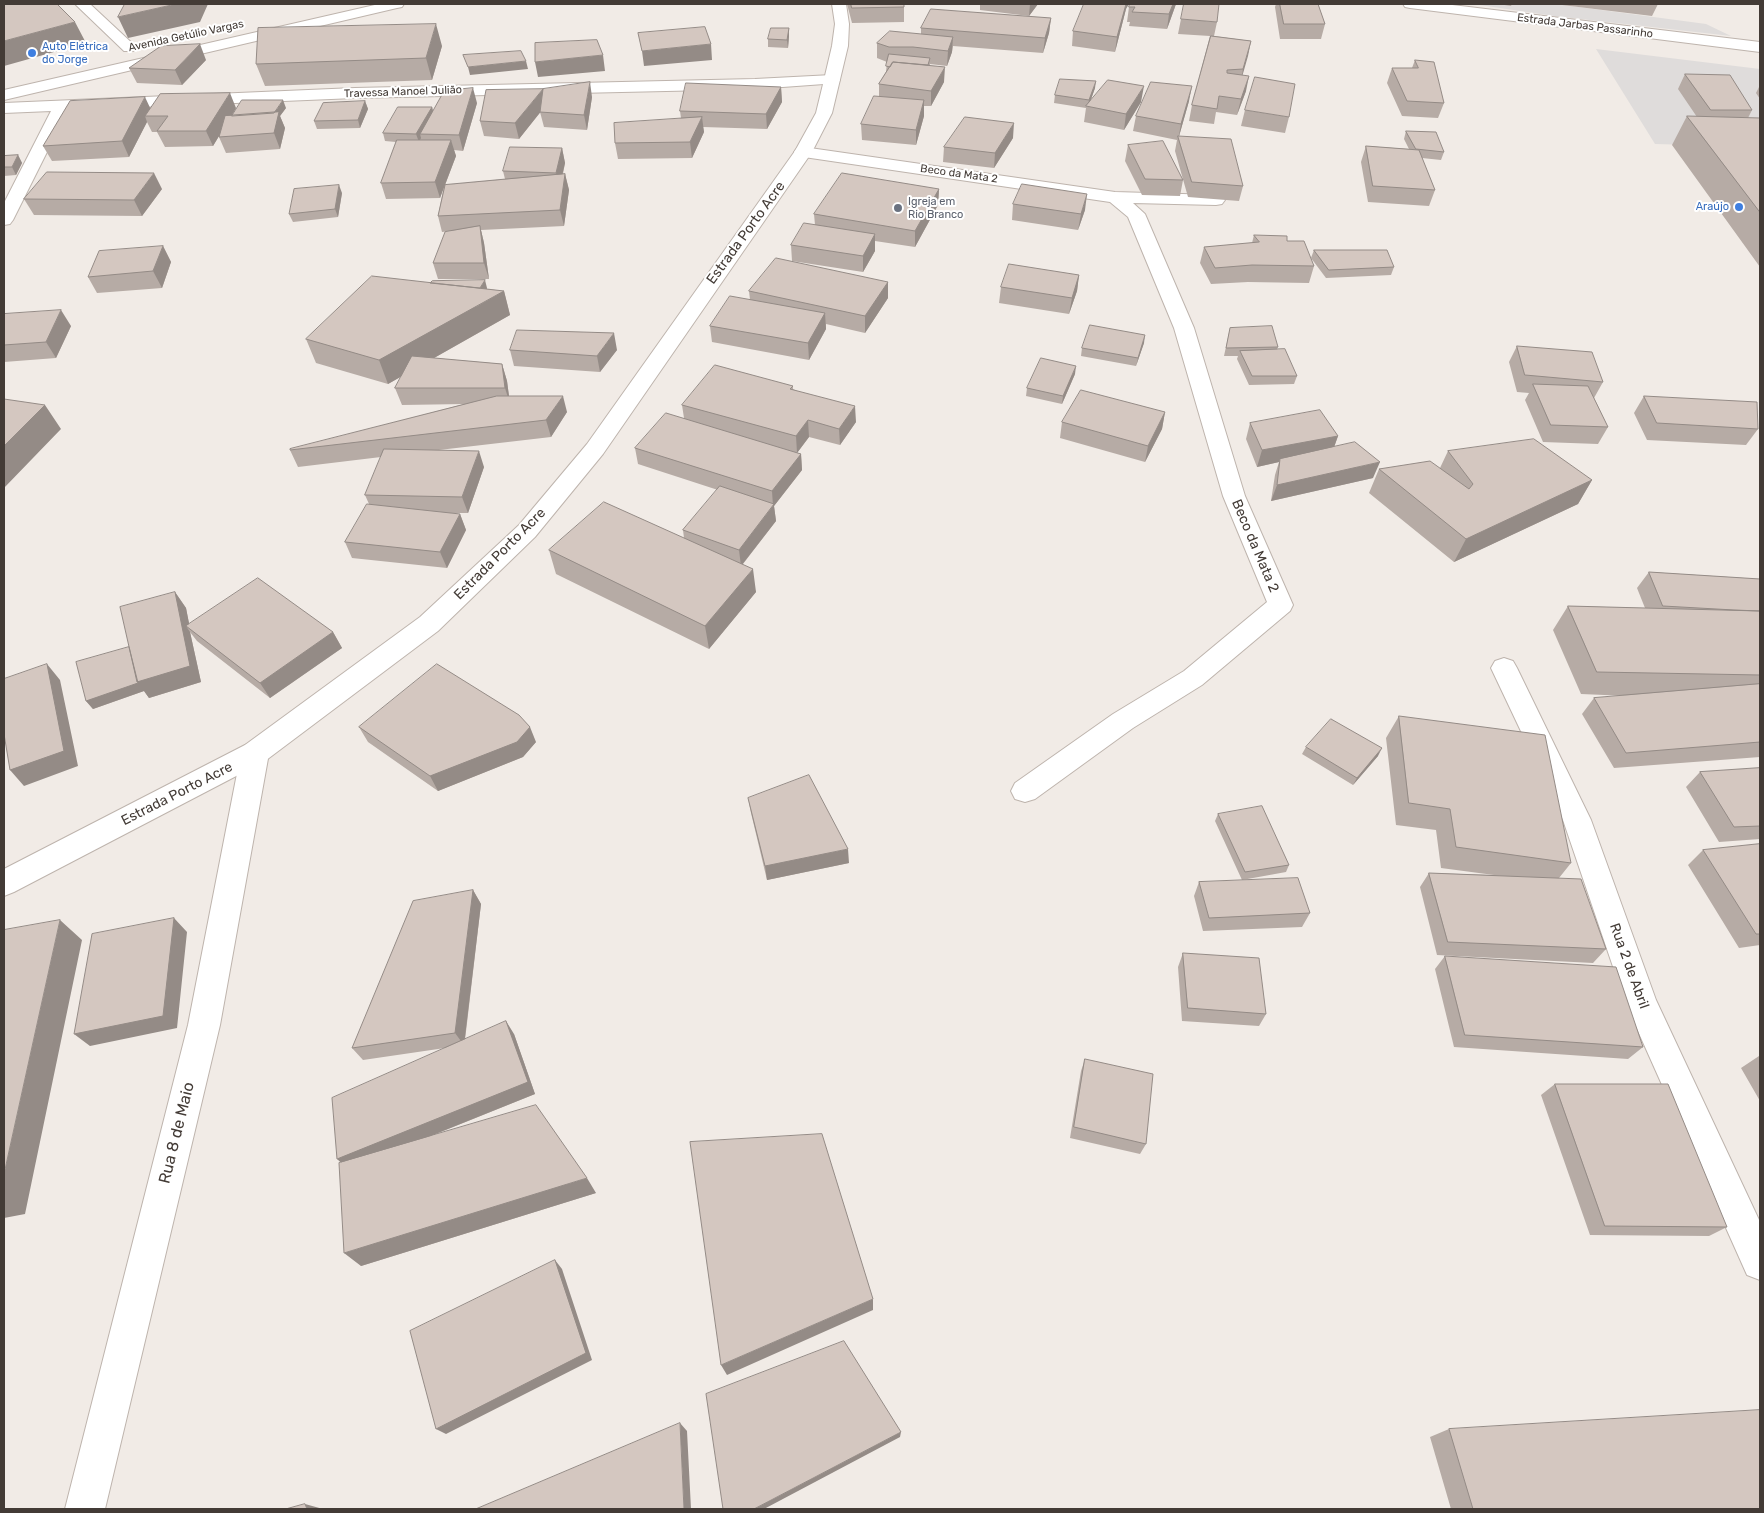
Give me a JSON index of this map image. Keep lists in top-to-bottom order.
{
  "streets": {
    "street": [
      "Estrada Jarbas Passarinho",
      "Avenida Getúlio Vargas",
      "Travessa Manoel Julião",
      "Beco da Mata 2",
      "Estrada Porto Acre",
      "Rua 2 de Abril",
      "Rua 8 de Maio"
    ]
  },
  "crossings": [
    ["Travessa Manoel Julião", "Estrada Porto Acre"],
    ["Beco da Mata 2", "Estrada Porto Acre"],
    ["Estrada Porto Acre", "Rua 8 de Maio"]
  ],
  "places": ["Auto Elétrica do Jorge", "Araújo", "Igreja em Rio Branco"]
}
